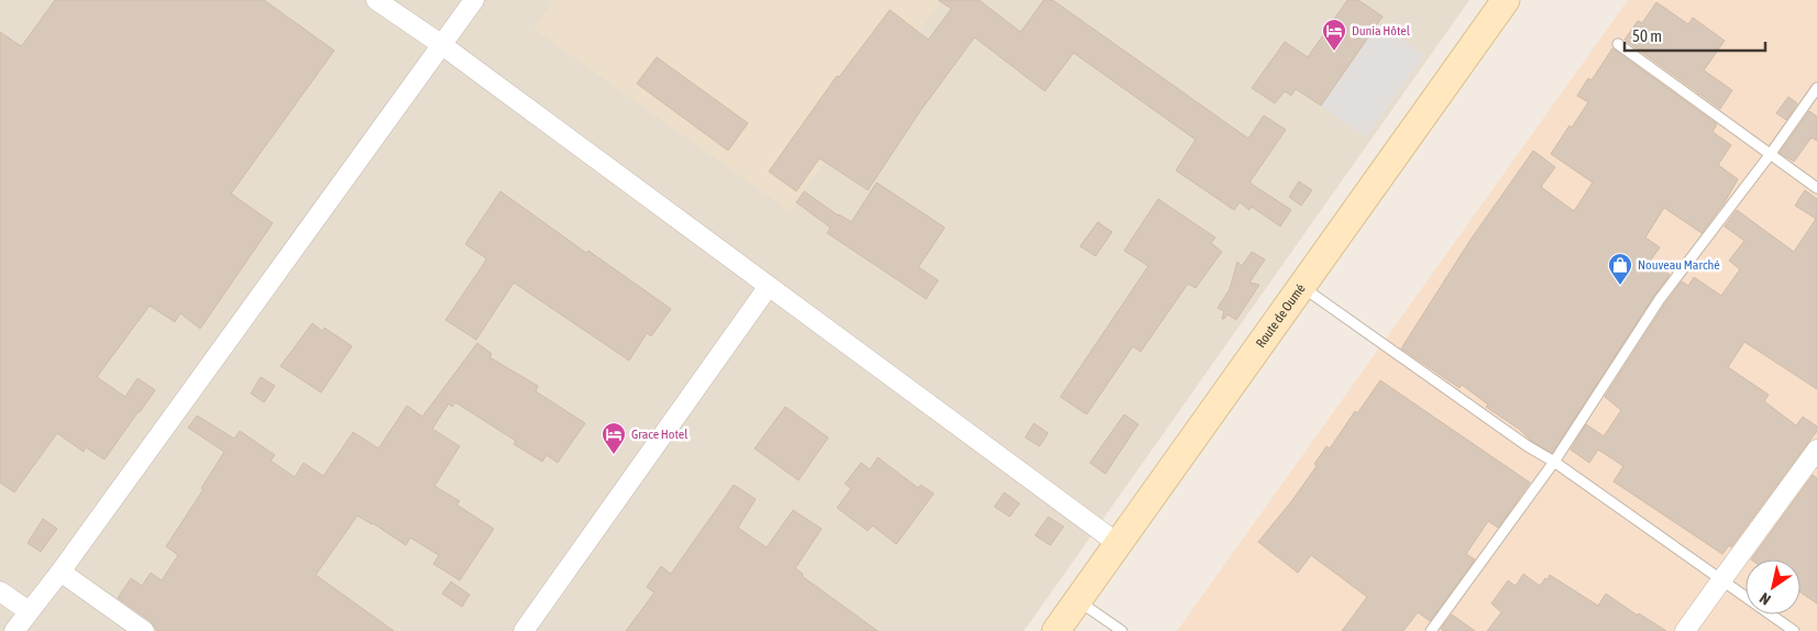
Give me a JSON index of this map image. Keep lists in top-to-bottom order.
{
  "streets": {
    "street": ["Route de Oumé"]
  },
  "places": {
    "hotel": ["Dunia Hôtel", "Grace Hotel"],
    "shop": ["Nouveau Marché"]
  },
  "scale_bar": "50 m",
  "north": "bottom left"
}
